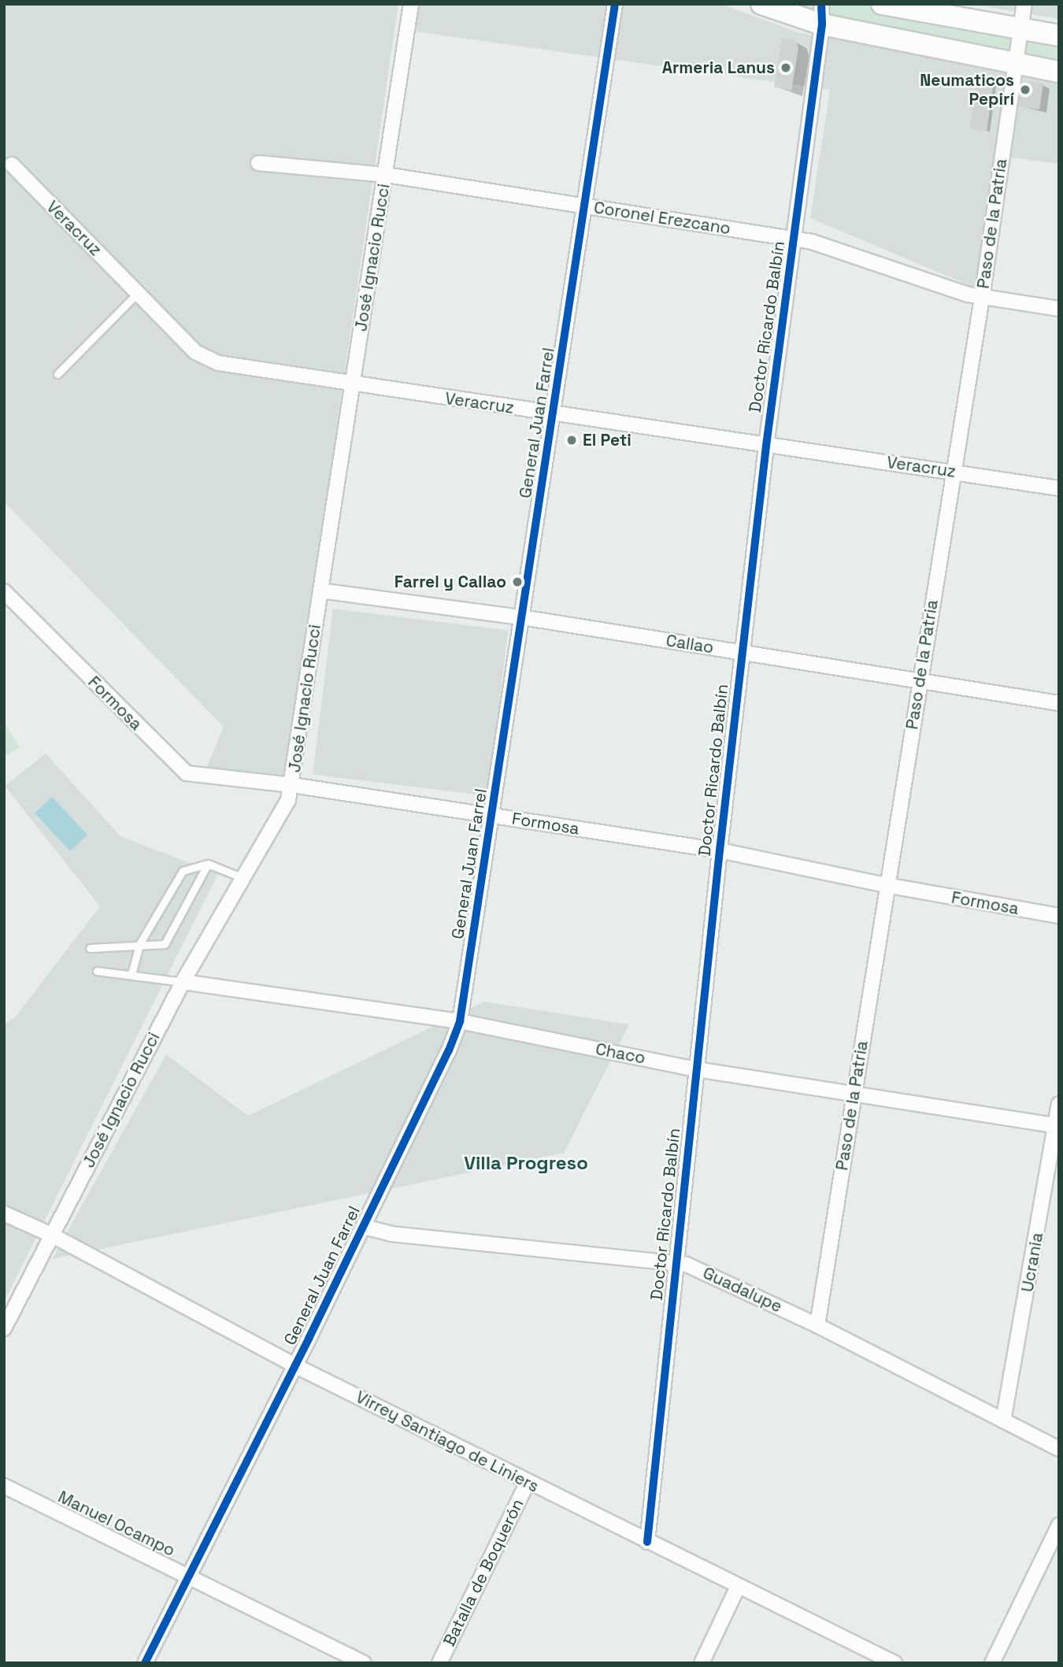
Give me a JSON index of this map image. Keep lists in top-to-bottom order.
{
  "streets": {
    "street": [
      "Coronel Erezcano",
      "Paso de la Patria",
      "Veracruz",
      "José Ignacio Rucci",
      "Doctor Ricardo Balbín",
      "General Juan Farrel",
      "Callao",
      "Formosa",
      "Chaco",
      "Ucrania",
      "Guadalupe",
      "Virrey Santiago de Liniers",
      "Manuel Ocampo",
      "Batalla de Boquerón"
    ]
  },
  "crossings": [
    ["Coronel Erezcano", "Paso de la Patria"],
    ["Coronel Erezcano", "José Ignacio Rucci"],
    ["Coronel Erezcano", "Doctor Ricardo Balbín"],
    ["Coronel Erezcano", "General Juan Farrel"],
    ["Paso de la Patria", "Veracruz"],
    ["Paso de la Patria", "Callao"],
    ["Paso de la Patria", "Formosa"],
    ["Paso de la Patria", "Chaco"],
    ["Paso de la Patria", "Guadalupe"],
    ["Veracruz", "José Ignacio Rucci"],
    ["Veracruz", "Doctor Ricardo Balbín"],
    ["Veracruz", "General Juan Farrel"],
    ["José Ignacio Rucci", "Callao"],
    ["José Ignacio Rucci", "Formosa"],
    ["José Ignacio Rucci", "Chaco"],
    ["José Ignacio Rucci", "Virrey Santiago de Liniers"],
    ["Doctor Ricardo Balbín", "Callao"],
    ["Doctor Ricardo Balbín", "Formosa"],
    ["Doctor Ricardo Balbín", "Chaco"],
    ["Doctor Ricardo Balbín", "Guadalupe"],
    ["Doctor Ricardo Balbín", "Virrey Santiago de Liniers"],
    ["General Juan Farrel", "Callao"],
    ["General Juan Farrel", "Formosa"],
    ["General Juan Farrel", "Chaco"],
    ["General Juan Farrel", "Guadalupe"],
    ["General Juan Farrel", "Virrey Santiago de Liniers"],
    ["General Juan Farrel", "Manuel Ocampo"],
    ["Chaco", "Ucrania"],
    ["Ucrania", "Guadalupe"],
    ["Virrey Santiago de Liniers", "Batalla de Boquerón"]
  ],
  "districts": ["Villa Progreso"],
  "places": [
    "Armeria Lanus",
    "Neumaticos Pepirí",
    "El Peti",
    "Farrel y Callao"
  ]
}
